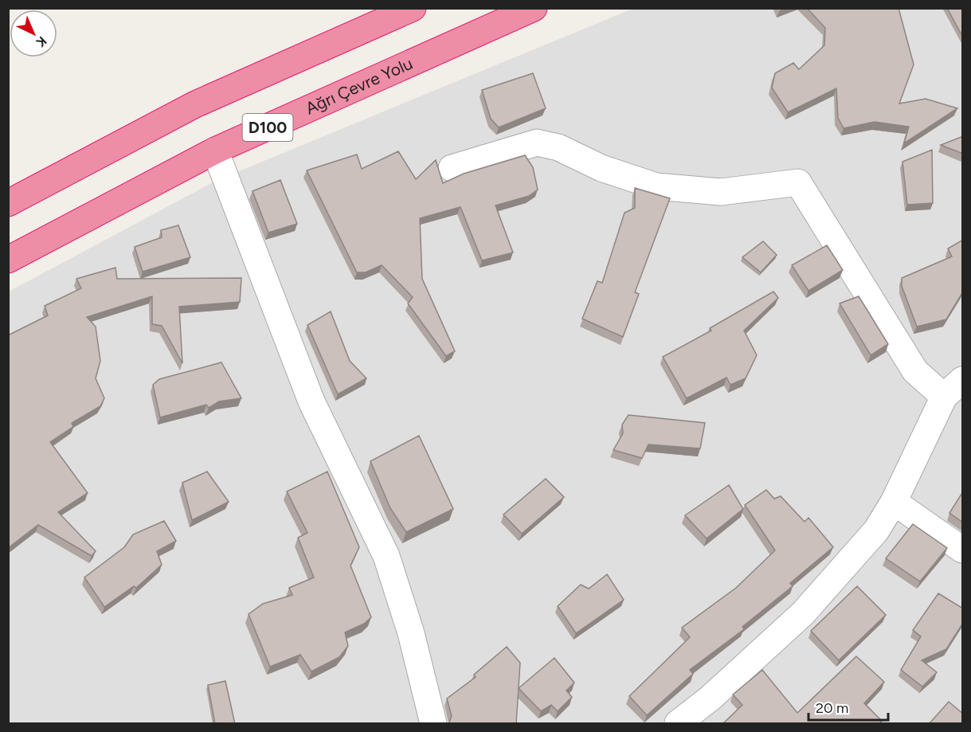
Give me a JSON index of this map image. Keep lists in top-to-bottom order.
{
  "streets": {
    "highway": ["Ağrı Çevre Yolu", "D100"]
  },
  "scale_bar": "20 m",
  "north": "bottom right"
}
